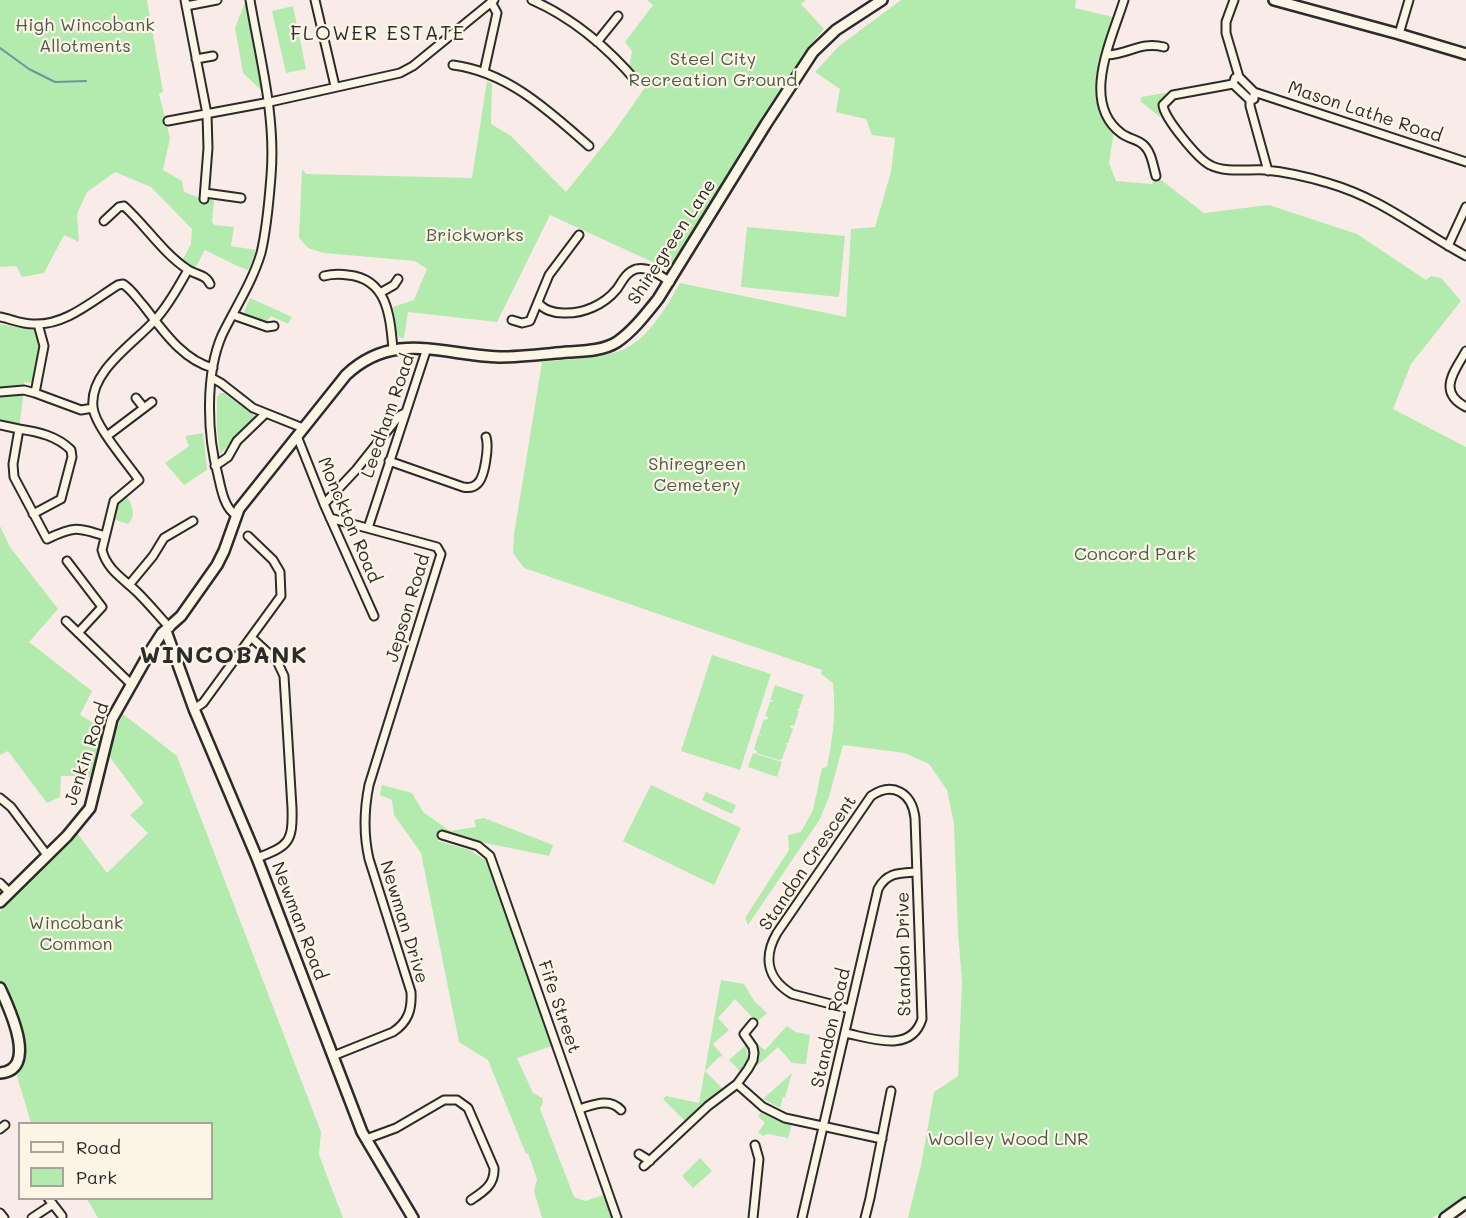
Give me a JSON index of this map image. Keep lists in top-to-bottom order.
{
  "streets": {
    "street": [
      "Mason Lathe Road",
      "Shiregreen Lane",
      "Leedham Road",
      "Monckton Road",
      "Jepson Road",
      "Jenkin Road",
      "Standon Crescent",
      "Newman Road",
      "Newman Drive",
      "Standon Drive",
      "Fife Street",
      "Standon Road"
    ]
  },
  "crossings": [
    ["Shiregreen Lane", "Leedham Road"],
    ["Shiregreen Lane", "Monckton Road"],
    ["Shiregreen Lane", "Jenkin Road"],
    ["Shiregreen Lane", "Newman Road"],
    ["Leedham Road", "Jepson Road"],
    ["Monckton Road", "Jepson Road"],
    ["Jepson Road", "Newman Drive"],
    ["Jenkin Road", "Newman Road"],
    ["Standon Crescent", "Standon Drive"],
    ["Standon Crescent", "Standon Road"],
    ["Newman Road", "Newman Drive"],
    ["Standon Drive", "Standon Road"]
  ],
  "districts": ["FLOWER ESTATE", "WINCOBANK"],
  "parks": [
    "High Wincobank Allotments",
    "Steel City Recreation Ground",
    "Brickworks",
    "Shiregreen Cemetery",
    "Concord Park",
    "Wincobank Common",
    "Woolley Wood LNR"
  ],
  "legend": ["Road", "Park"]
}
